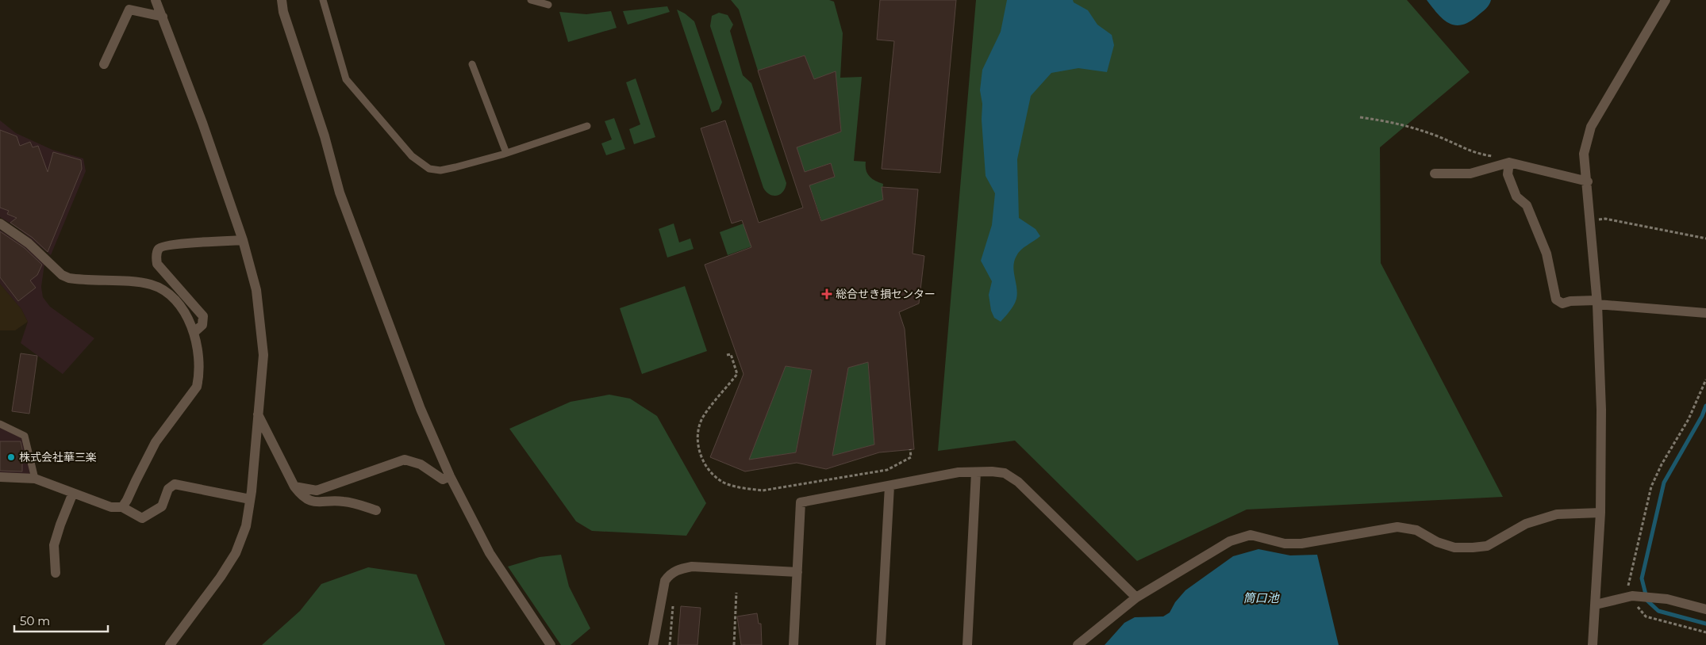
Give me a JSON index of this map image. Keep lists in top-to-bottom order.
{
  "water": ["筒口池"],
  "places": {
    "health": ["総合せき損センター"],
    "other": ["株式会社華三楽"]
  },
  "scale_bar": "50 m"
}
